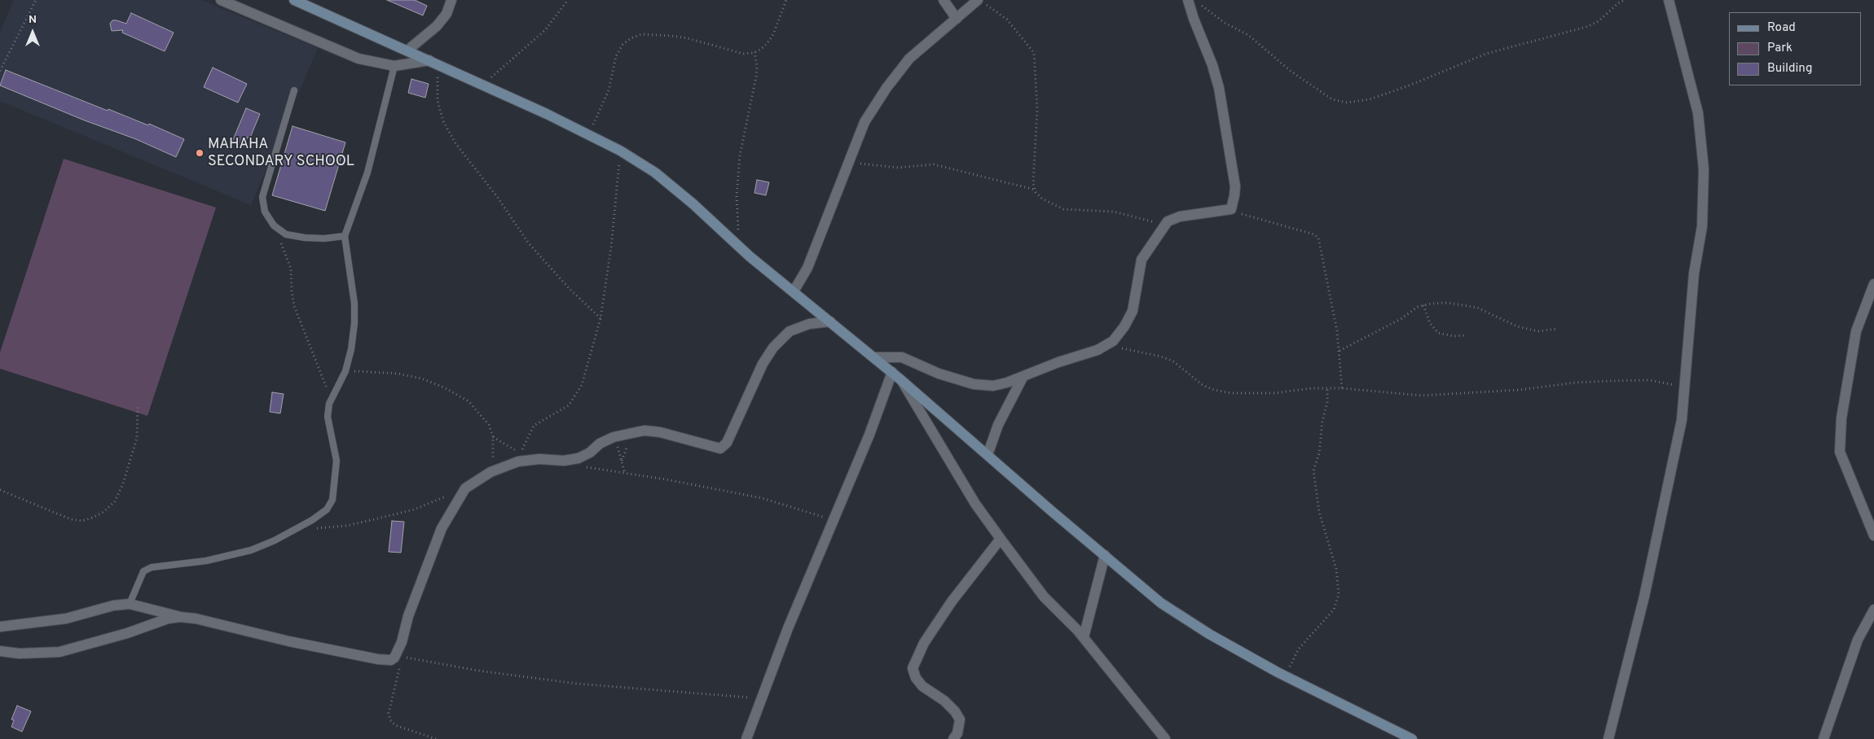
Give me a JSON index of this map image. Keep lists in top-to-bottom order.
{
  "places": ["MAHAHA SECONDARY SCHOOL"],
  "legend": ["Road", "Park", "Building"],
  "north": "top"
}
